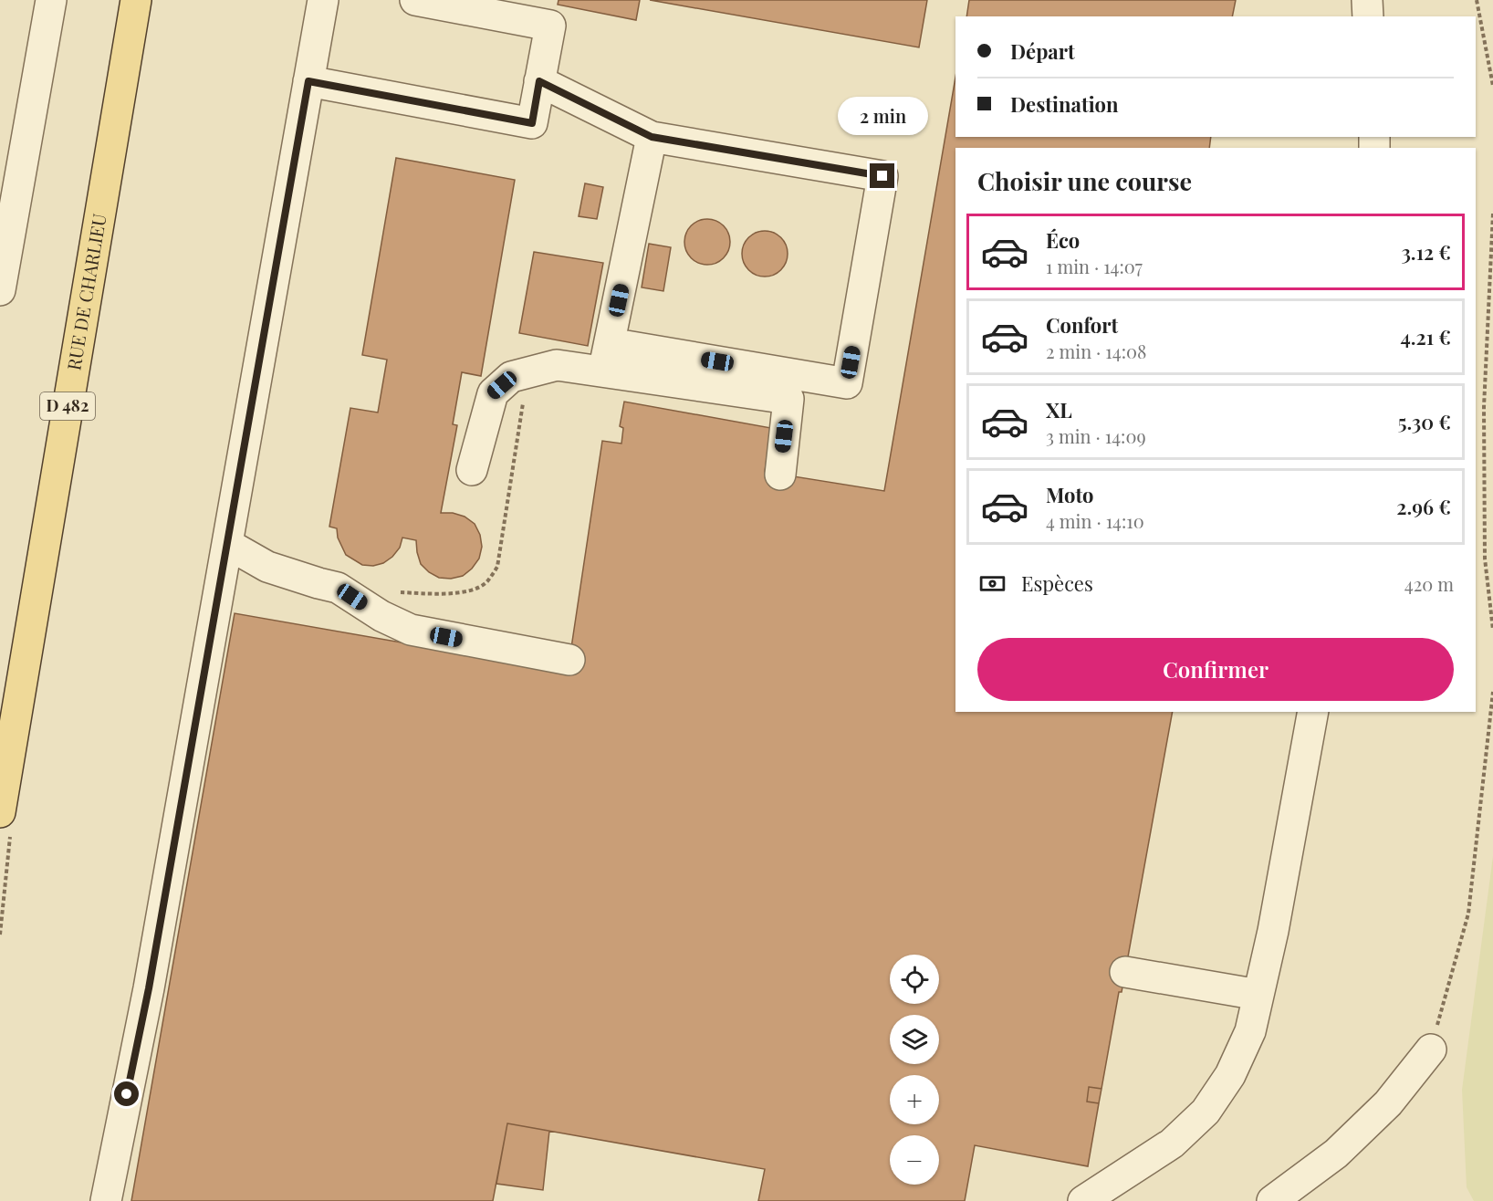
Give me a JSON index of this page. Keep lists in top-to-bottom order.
{
  "streets": {
    "main road": ["RUE DE CHARLIEU", "D 482"]
  },
  "page": {
    "banner": ["Départ", "Destination"],
    "bubble": "2 min",
    "heading": "Choisir une course",
    "list": [
      {
        "name": "Éco",
        "note": "1 min · 14:07",
        "value": "3.12 €"
      },
      {
        "name": "Confort",
        "note": "2 min · 14:08",
        "value": "4.21 €"
      },
      {
        "name": "XL",
        "note": "3 min · 14:09",
        "value": "5.30 €"
      },
      {
        "name": "Moto",
        "note": "4 min · 14:10",
        "value": "2.96 €"
      }
    ],
    "pay": ["Espèces", "420 m"],
    "buttons": "Confirmer",
    "map_buttons": ["+", "−"]
  }
}
